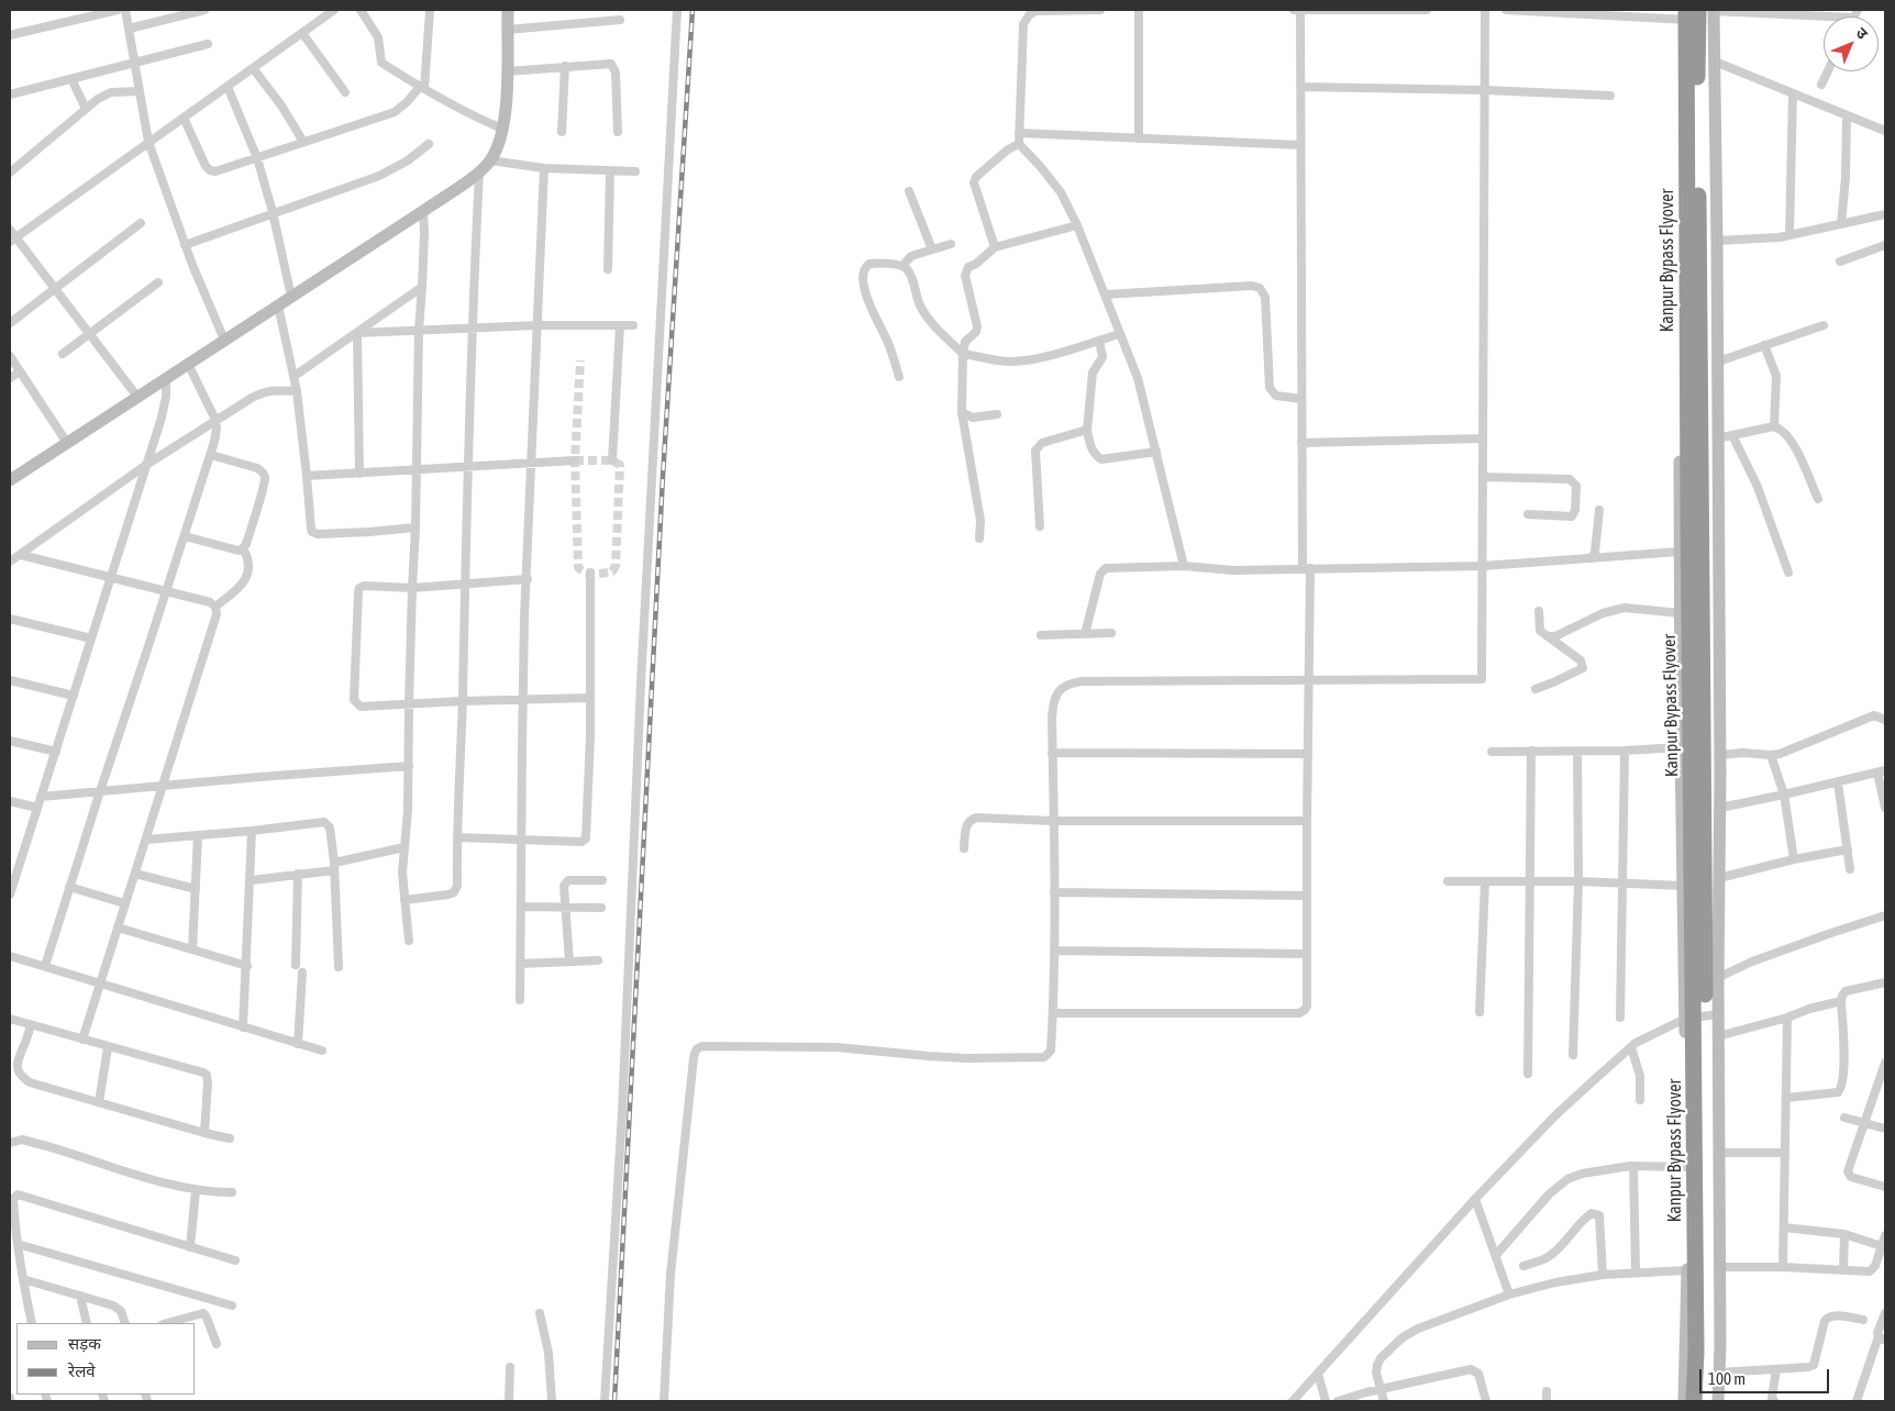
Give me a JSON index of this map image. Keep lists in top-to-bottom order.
{
  "streets": {
    "highway": ["Kanpur Bypass Flyover"]
  },
  "legend": ["सड़क", "रेलवे"],
  "scale_bar": "100 m",
  "north": "top right"
}
